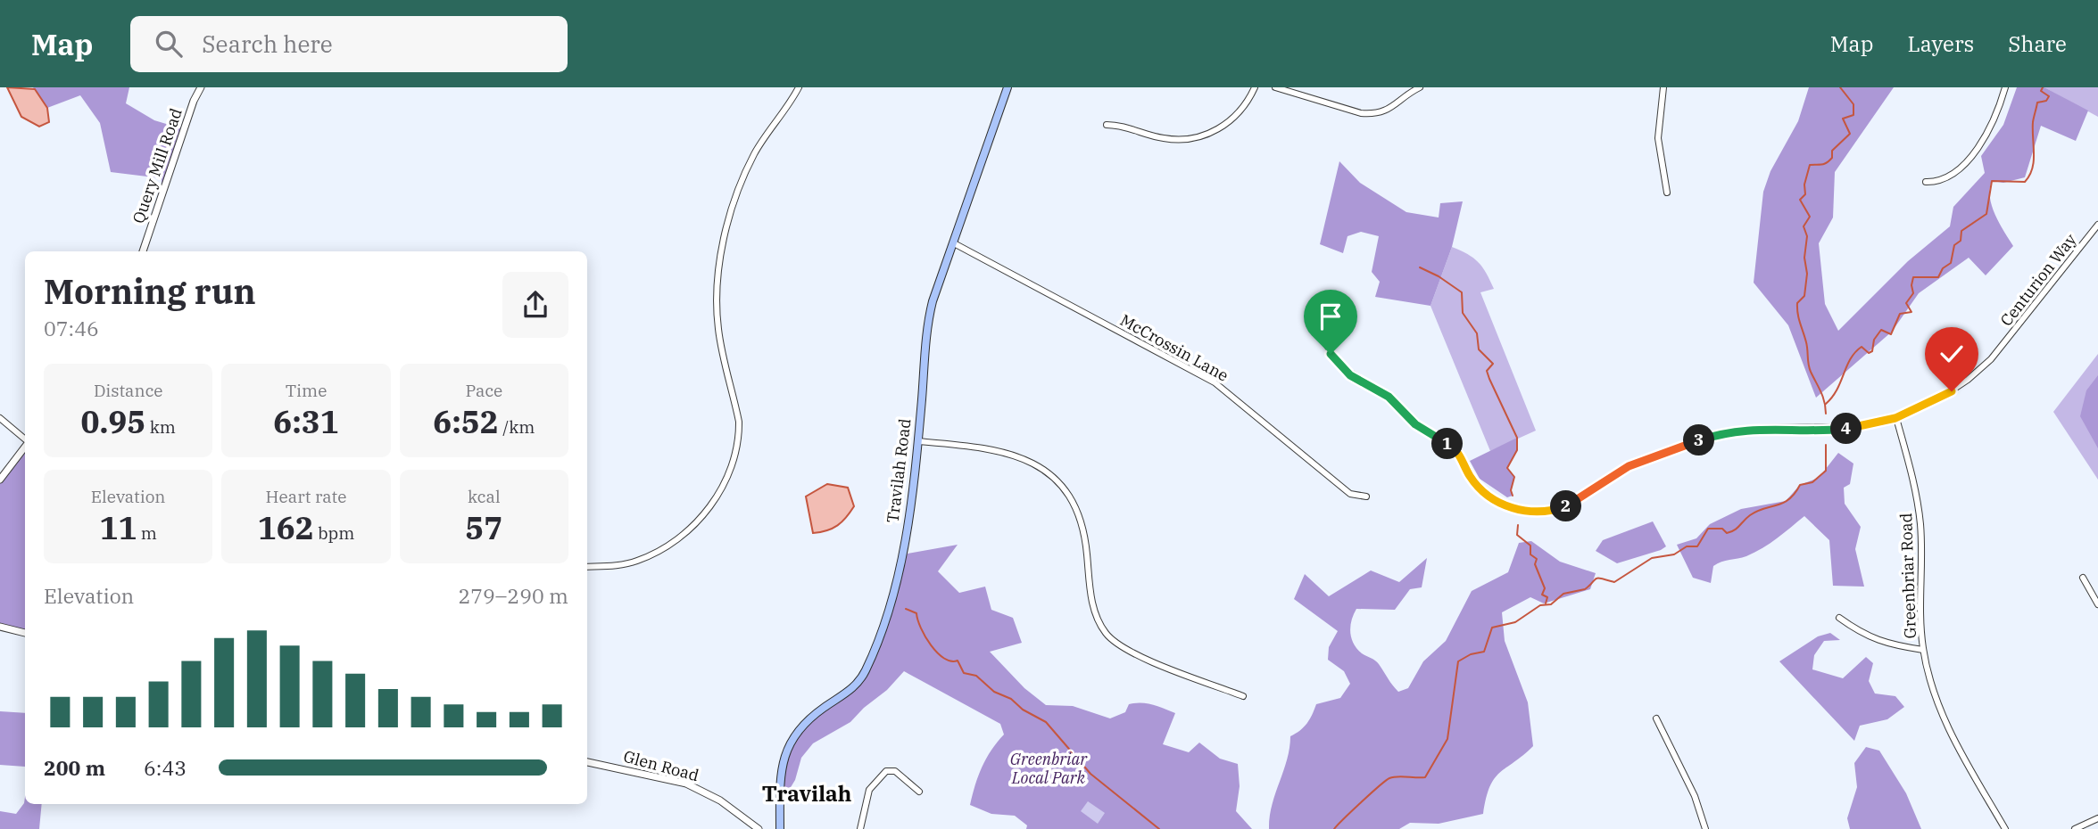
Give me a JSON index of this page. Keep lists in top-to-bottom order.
{
  "streets": {
    "main road": ["Travilah Road"],
    "street": [
      "Query Mill Road",
      "Centurion Way",
      "McCrossin Lane",
      "Greenbriar Road",
      "Glen Road"
    ]
  },
  "crossings": [
    ["Centurion Way", "Greenbriar Road"],
    ["McCrossin Lane", "Travilah Road"]
  ],
  "districts": ["Travilah"],
  "parks": ["Greenbriar Local Park"],
  "page": {
    "header": "Map",
    "search": "Search here",
    "nav": ["Map", "Layers", "Share"],
    "heading": ["Morning run", "07:46"],
    "stats": [
      ["Distance", "0.95 km"],
      ["Time", "6:31"],
      ["Pace", "6:52 /km"],
      ["Elevation", "11 m"],
      ["Heart rate", "162 bpm"],
      ["kcal", "57"]
    ],
    "pins": [
      "4",
      "3",
      "1",
      "2"
    ],
    "chart": ["Elevation", "279–290 m"],
    "list": [
      {
        "name": "200 m",
        "note": "6:43"
      }
    ]
  }
}
